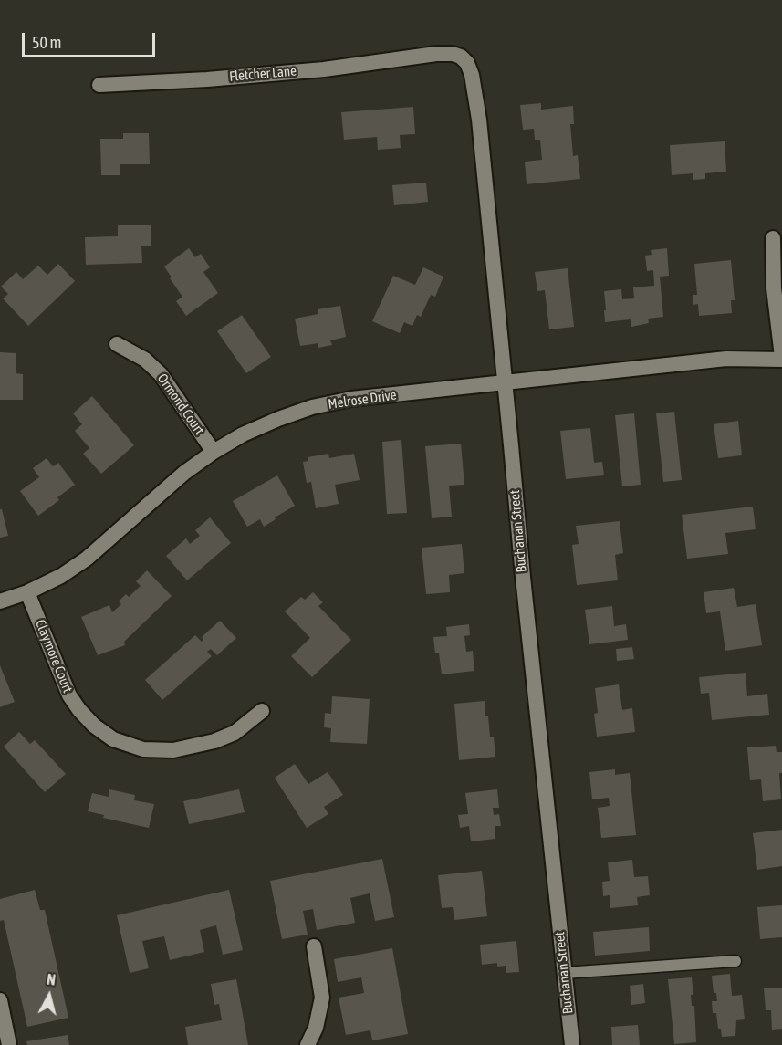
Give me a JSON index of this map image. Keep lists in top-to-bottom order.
{
  "streets": {
    "street": [
      "Fletcher Lane",
      "Melrose Drive",
      "Ormond Court",
      "Buchanan Street",
      "Claymore Court"
    ]
  },
  "crossings": [
    ["Fletcher Lane", "Buchanan Street"],
    ["Melrose Drive", "Ormond Court"],
    ["Melrose Drive", "Buchanan Street"],
    ["Melrose Drive", "Claymore Court"]
  ],
  "scale_bar": "50 m",
  "north": "top"
}
